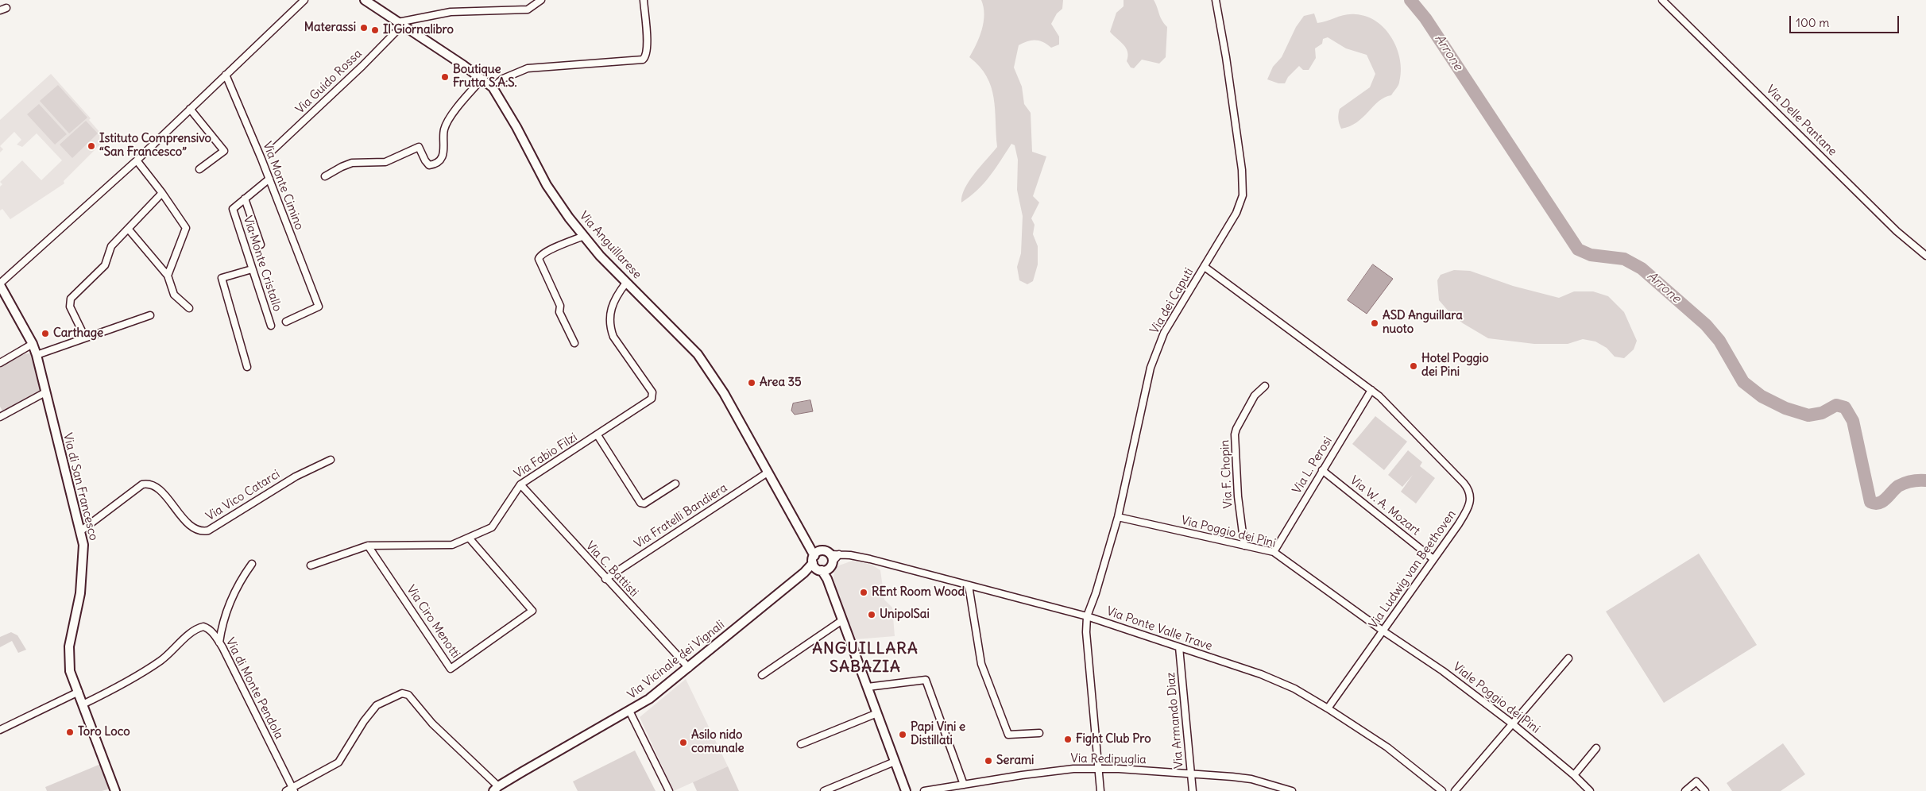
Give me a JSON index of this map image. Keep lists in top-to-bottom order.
{
  "streets": {
    "main road": ["Via Anguillarese", "Via di San Francesco", "Via Vicinale dei Vignali"],
    "street": [
      "Via Guido Rossa",
      "Via Delle Pantane",
      "Via Monte Cimino",
      "Via Monte Cristallo",
      "Via dei Caputi",
      "Via Fabio Filzi",
      "Via L. Perosi",
      "Via F. Chopin",
      "Via Vico Catarci",
      "Via W. A. Mozart",
      "Via Fratelli Bandiera",
      "Via Poggio dei Pini",
      "Via C. Battisti",
      "Via Ludwig van Beethoven",
      "Via Ciro Menotti",
      "Via Ponte Valle Trave",
      "Via di Monte Pendola",
      "Viale Poggio dei Pini",
      "Via Armando Diaz",
      "Via Redipuglia"
    ]
  },
  "crossings": [
    ["Via Guido Rossa", "Via Anguillarese"],
    ["Via Monte Cimino", "Via Monte Cristallo"],
    ["Via Anguillarese", "Via Fabio Filzi"],
    ["Via Anguillarese", "Via Fratelli Bandiera"],
    ["Via Anguillarese", "Via Ponte Valle Trave"],
    ["Via Anguillarese", "Via Vicinale dei Vignali"],
    ["Via dei Caputi", "Via Poggio dei Pini"],
    ["Via dei Caputi", "Via Ludwig van Beethoven"],
    ["Via dei Caputi", "Via Ponte Valle Trave"],
    ["Via dei Caputi", "Via Redipuglia"],
    ["Via Fabio Filzi", "Via C. Battisti"],
    ["Via Fabio Filzi", "Via Ciro Menotti"],
    ["Via L. Perosi", "Via W. A. Mozart"],
    ["Via L. Perosi", "Via Poggio dei Pini"],
    ["Via L. Perosi", "Via Ludwig van Beethoven"],
    ["Via F. Chopin", "Via Poggio dei Pini"],
    ["Via di San Francesco", "Via Vico Catarci"],
    ["Via di San Francesco", "Via di Monte Pendola"],
    ["Via W. A. Mozart", "Via Ludwig van Beethoven"],
    ["Via Fratelli Bandiera", "Via C. Battisti"],
    ["Via Poggio dei Pini", "Via Ludwig van Beethoven"],
    ["Via Poggio dei Pini", "Viale Poggio dei Pini"],
    ["Via C. Battisti", "Via Vicinale dei Vignali"],
    ["Via Ludwig van Beethoven", "Via Ponte Valle Trave"],
    ["Via Ludwig van Beethoven", "Viale Poggio dei Pini"],
    ["Via Ponte Valle Trave", "Via Vicinale dei Vignali"],
    ["Via Ponte Valle Trave", "Via Armando Diaz"],
    ["Via Armando Diaz", "Via Redipuglia"]
  ],
  "districts": ["ANGUILLARA SABAZIA"],
  "water": ["Arrone"],
  "places": [
    "Materassi",
    "Il Giornalibro",
    "Boutique Frutta S.A.S.",
    "Istituto Comprensivo “San Francesco”",
    "ASD Anguillara nuoto",
    "Carthage",
    "Hotel Poggio dei Pini",
    "Area 35",
    "REnt Room Wood",
    "UnipolSai",
    "Toro Loco",
    "Papi Vini e Distillati",
    "Fight Club Pro",
    "Asilo nido comunale",
    "Serami"
  ],
  "scale_bar": "100 m"
}
